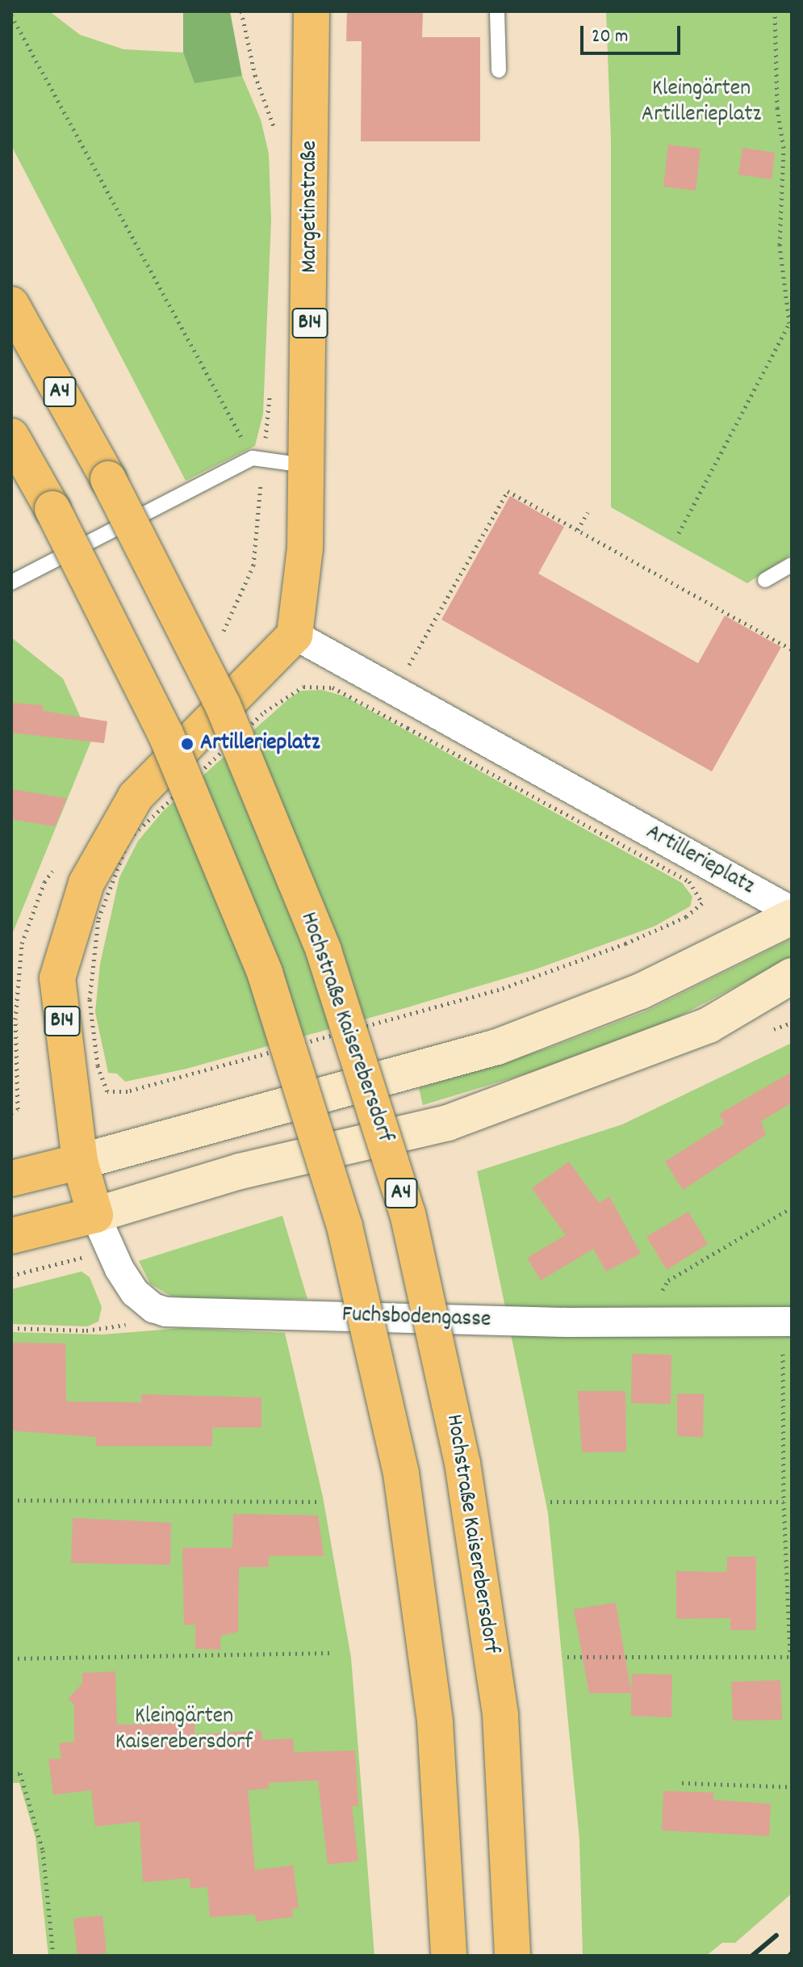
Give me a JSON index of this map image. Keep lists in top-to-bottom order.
{
  "streets": {
    "main road": [
      "Margetinstraße",
      "B14",
      "A4",
      "Hochstraße Kaiserebersdorf"
    ],
    "street": ["Artillerieplatz", "Fuchsbodengasse"]
  },
  "crossings": [
    ["Margetinstraße", "B14"],
    ["Margetinstraße", "Artillerieplatz"],
    ["B14", "Artillerieplatz"]
  ],
  "parks": ["Kleingärten Artillerieplatz", "Kleingärten Kaiserebersdorf"],
  "places": ["Artillerieplatz"],
  "scale_bar": "20 m"
}
